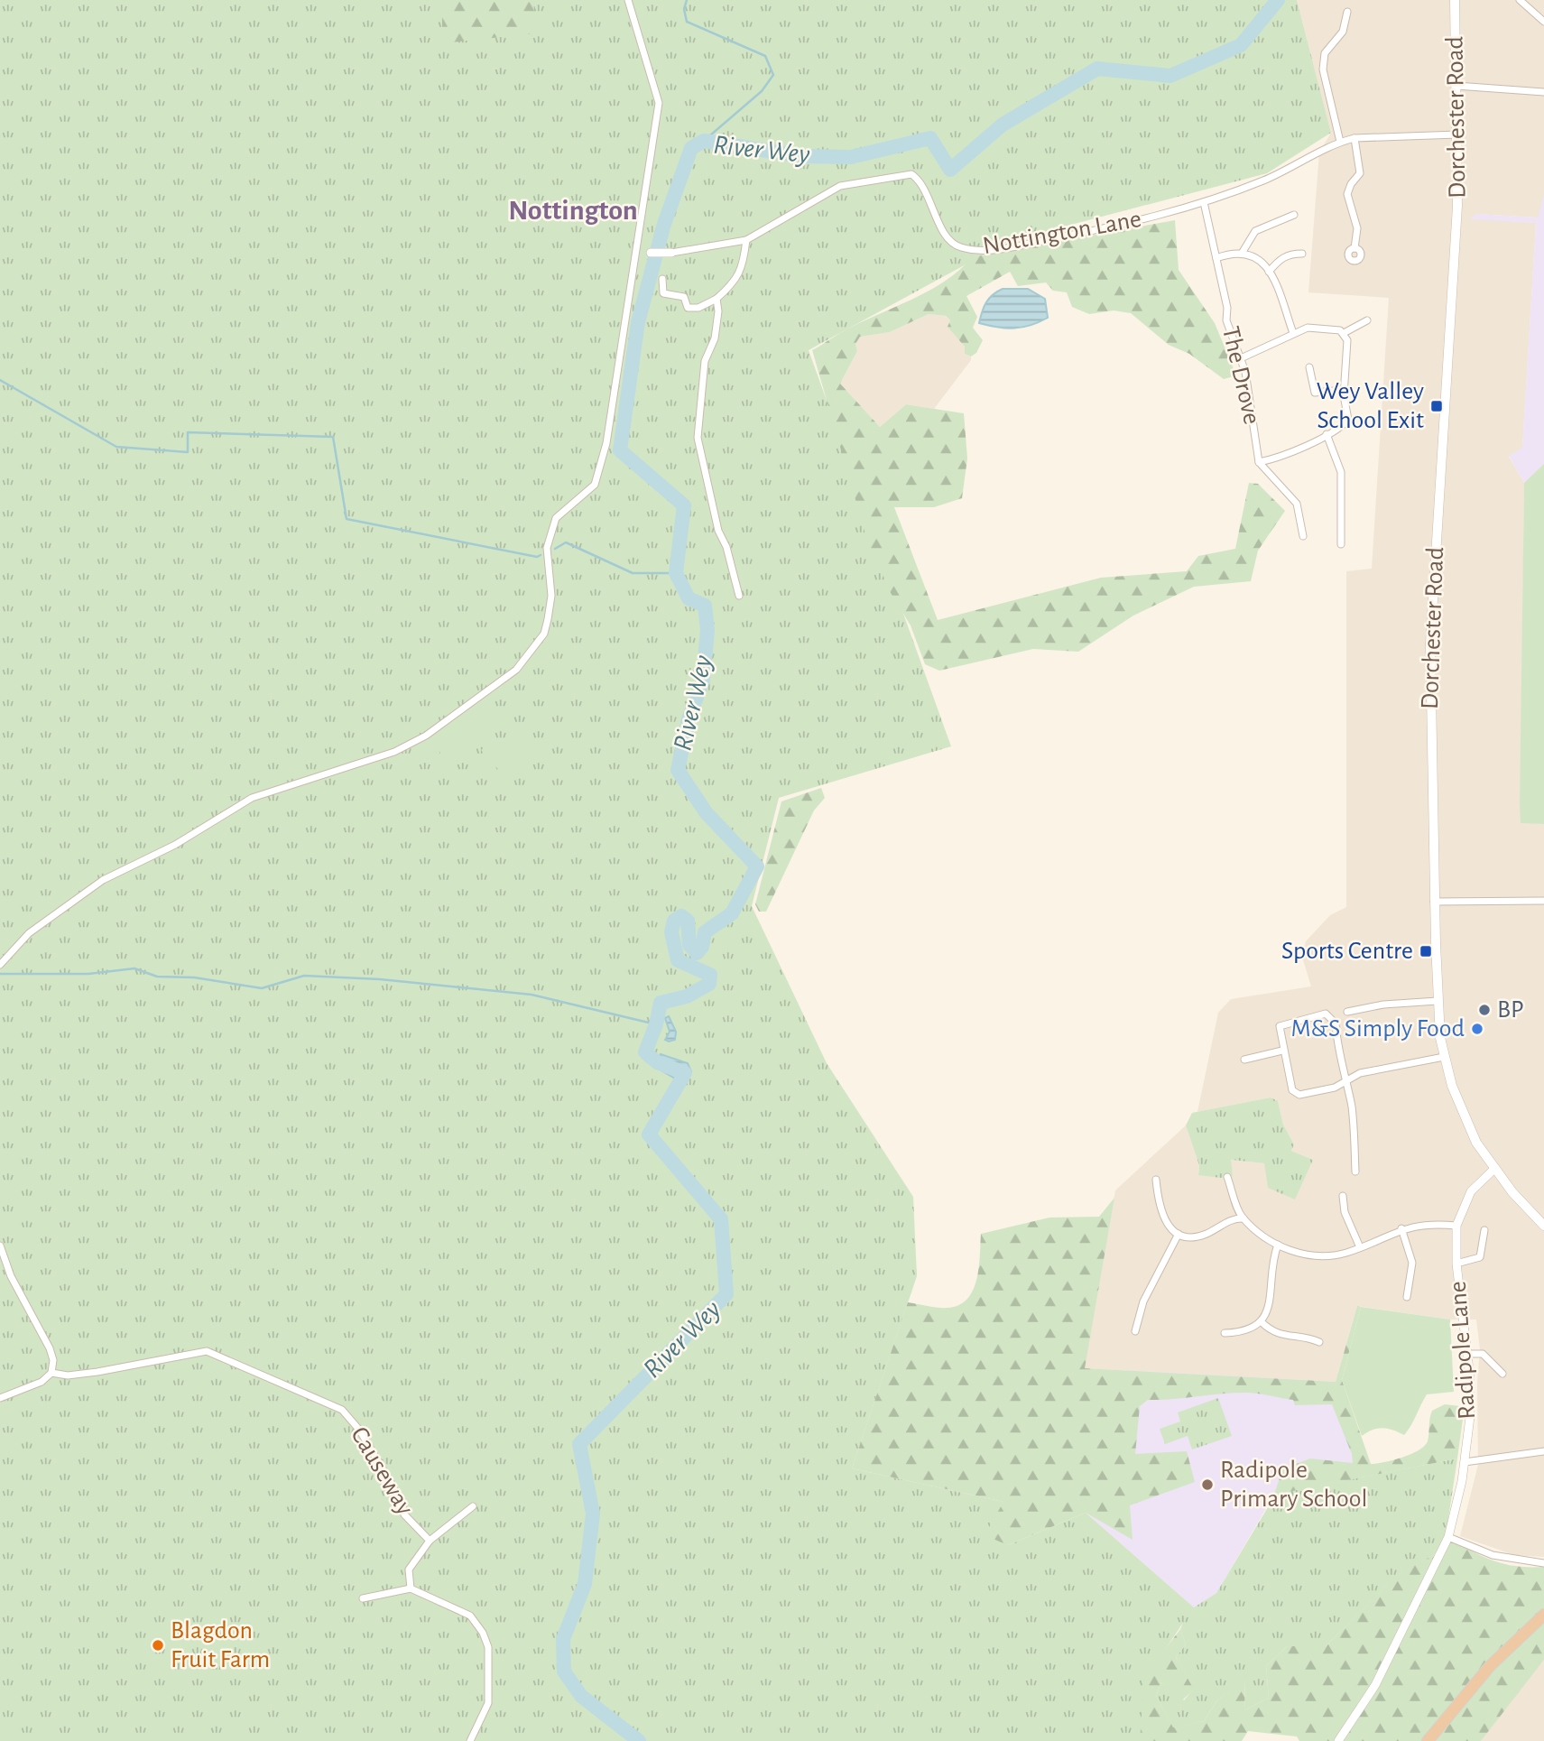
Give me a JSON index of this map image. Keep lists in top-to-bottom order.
{
  "streets": {
    "main road": ["Dorchester Road"],
    "street": [
      "Nottington Lane",
      "The Drove",
      "Radipole Lane",
      "Causeway"
    ]
  },
  "crossings": [
    ["Dorchester Road", "Nottington Lane"],
    ["Dorchester Road", "Radipole Lane"],
    ["Nottington Lane", "The Drove"]
  ],
  "districts": ["Nottington"],
  "water": ["River Wey"],
  "places": {
    "transit": ["Wey Valley School Exit", "Sports Centre"],
    "other": [
      "BP",
      "M&S Simply Food",
      "Radipole Primary School",
      "Blagdon Fruit Farm"
    ]
  }
}
